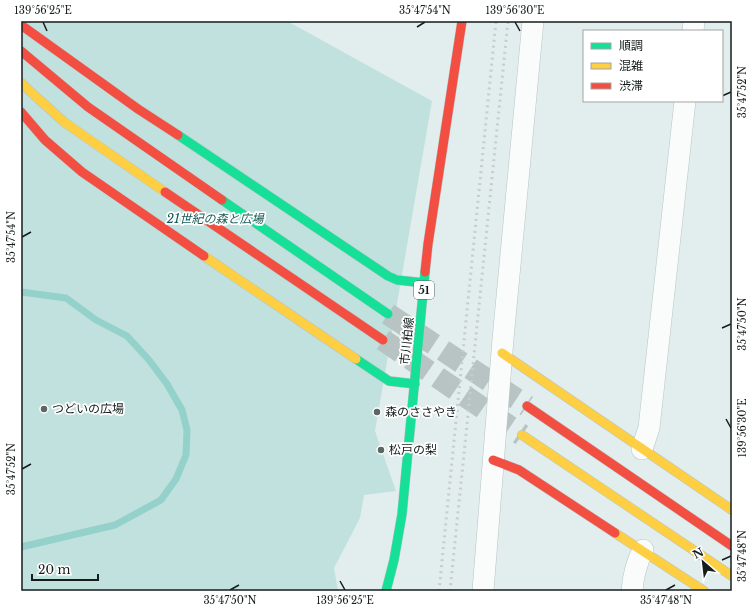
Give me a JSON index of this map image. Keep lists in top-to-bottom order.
{
  "streets": {
    "street": ["51", "市川柏線"]
  },
  "parks": ["21世紀の森と広場"],
  "places": ["つどいの広場", "森のささやき", "松戸の梨"],
  "legend": ["順調", "混雑", "渋滞"],
  "scale_bar": "20 m",
  "north": "top left",
  "coordinates": [
    "139°56'25\"E",
    "35°47'54\"N",
    "139°56'30\"E",
    "35°47'52\"N",
    "35°47'50\"N",
    "35°47'48\"N"
  ]
}
